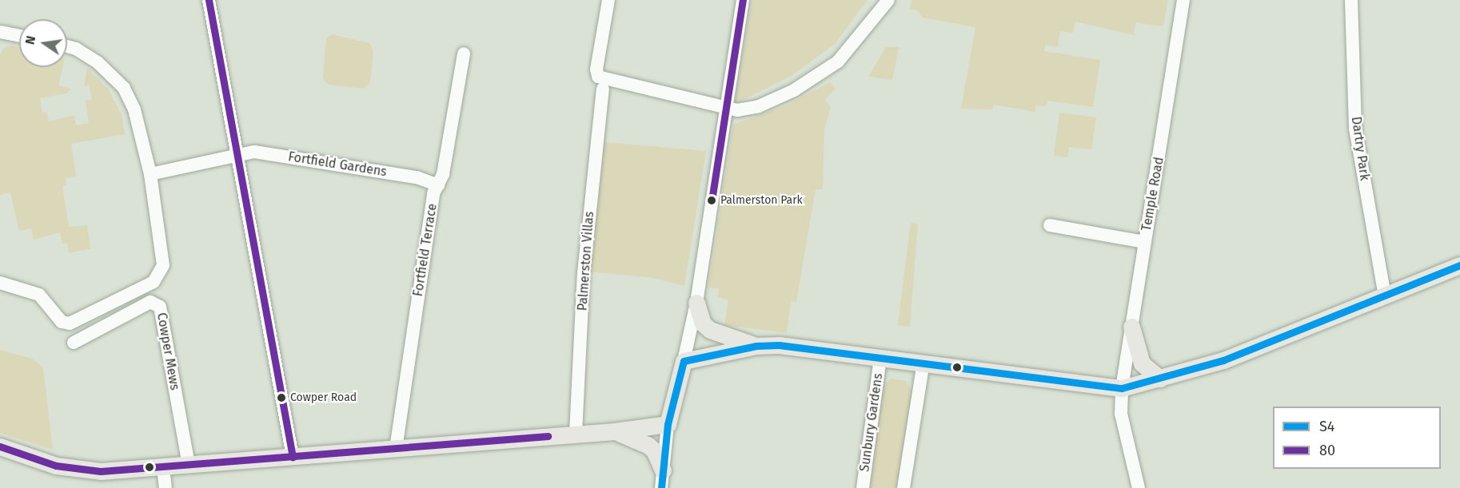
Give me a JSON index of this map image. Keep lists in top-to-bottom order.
{
  "streets": {
    "street": [
      "Dartry Park",
      "Fortfield Gardens",
      "Temple Road",
      "Fortfield Terrace",
      "Palmerston Villas",
      "Cowper Mews",
      "Sunbury Gardens"
    ]
  },
  "crossings": [
    ["Fortfield Gardens", "Fortfield Terrace"]
  ],
  "places": ["Palmerston Park", "Cowper Road"],
  "lines": ["transit line 80", "transit line S4"],
  "legend": ["S4", "80"],
  "north": "left"
}
